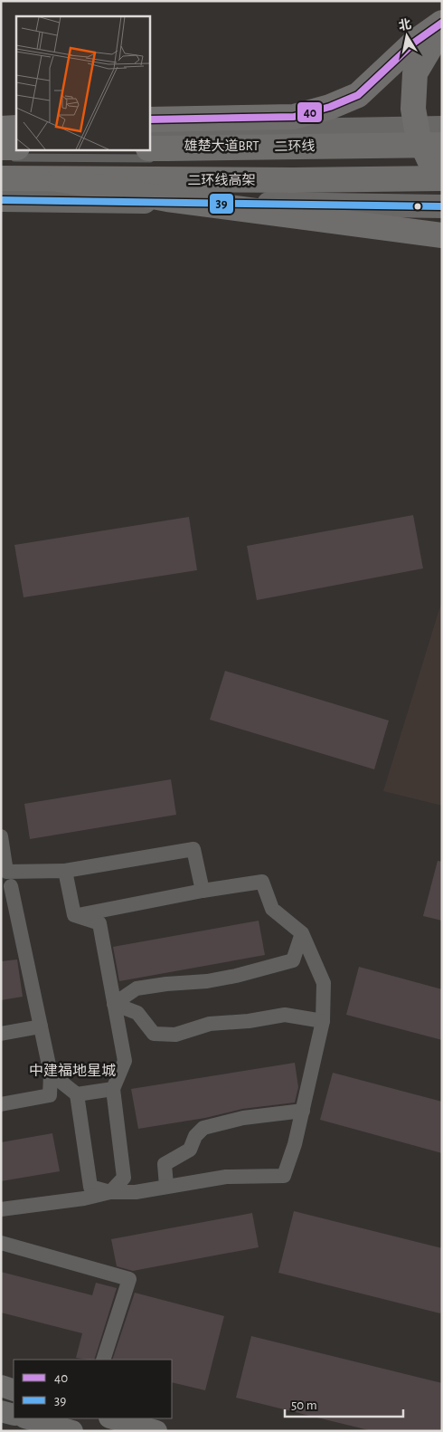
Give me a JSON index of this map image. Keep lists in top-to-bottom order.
{
  "streets": {
    "highway": ["二环线", "二环线高架"]
  },
  "districts": ["中建福地星城"],
  "lines": ["transit line 40", "transit line 39"],
  "legend": ["40", "39"],
  "scale_bar": "50 m",
  "north": "top"
}
